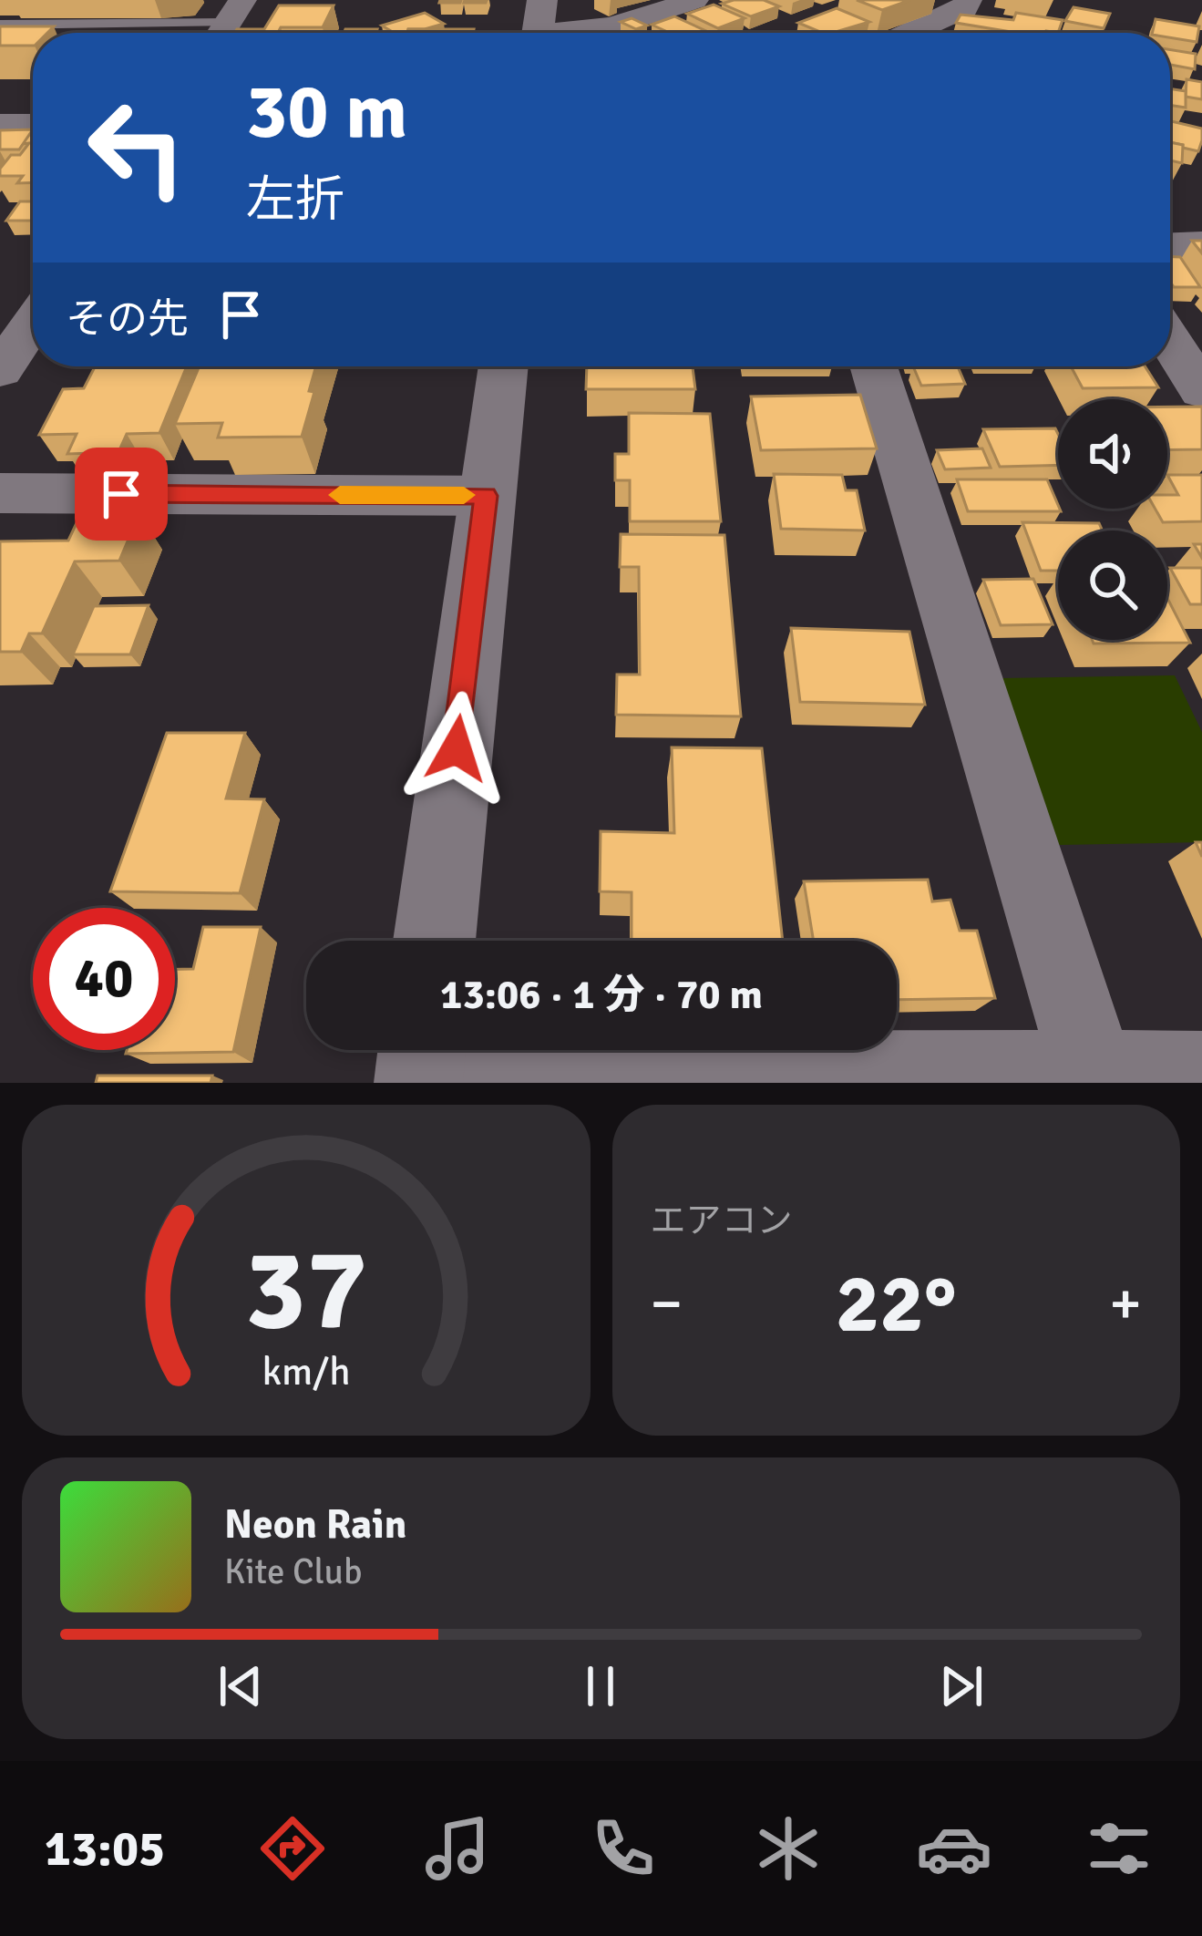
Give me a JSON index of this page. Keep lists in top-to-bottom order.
{
  "page": {
    "turn": ["30 m", "左折"],
    "then": "その先",
    "limit": "40",
    "trip": "13:06 · 1 分 · 70 m",
    "tile": "エアコン",
    "heat": ["−", "22°", "+"],
    "song": ["Neon Rain", "Kite Club"],
    "tabs": "13:05",
    "gauge": ["37", "km/h"]
  }
}
